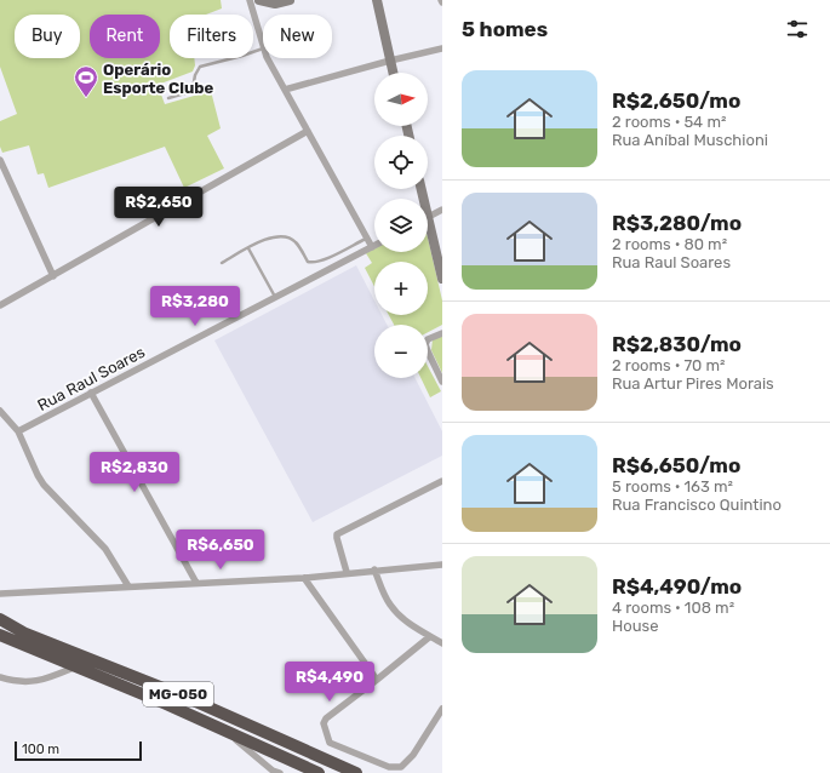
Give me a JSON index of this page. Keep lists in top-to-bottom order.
{
  "streets": {
    "highway": ["MG-050"],
    "street": ["Rua Raul Soares"]
  },
  "places": {
    "sports": ["Operário Esporte Clube"]
  },
  "scale_bar": "100 m",
  "north": "right",
  "page": {
    "heading": "5 homes",
    "chip": [
      "Buy",
      "Rent",
      "Filters",
      "New"
    ],
    "list": [
      {
        "name": "R$2,650/mo",
        "note": "2 rooms · 54 m² · Rua Aníbal Muschioni"
      },
      {
        "name": "R$3,280/mo",
        "note": "2 rooms · 80 m² · Rua Raul Soares"
      },
      {
        "name": "R$2,830/mo",
        "note": "2 rooms · 70 m² · Rua Artur Pires Morais"
      },
      {
        "name": "R$6,650/mo",
        "note": "5 rooms · 163 m² · Rua Francisco Quintino"
      },
      {
        "name": "R$4,490/mo",
        "note": "4 rooms · 108 m² · House"
      }
    ],
    "map_buttons": ["+", "−"],
    "price": [
      "R$2,650",
      "R$3,280",
      "R$2,830",
      "R$6,650",
      "R$4,490"
    ],
    "scale": "100 m"
  }
}
